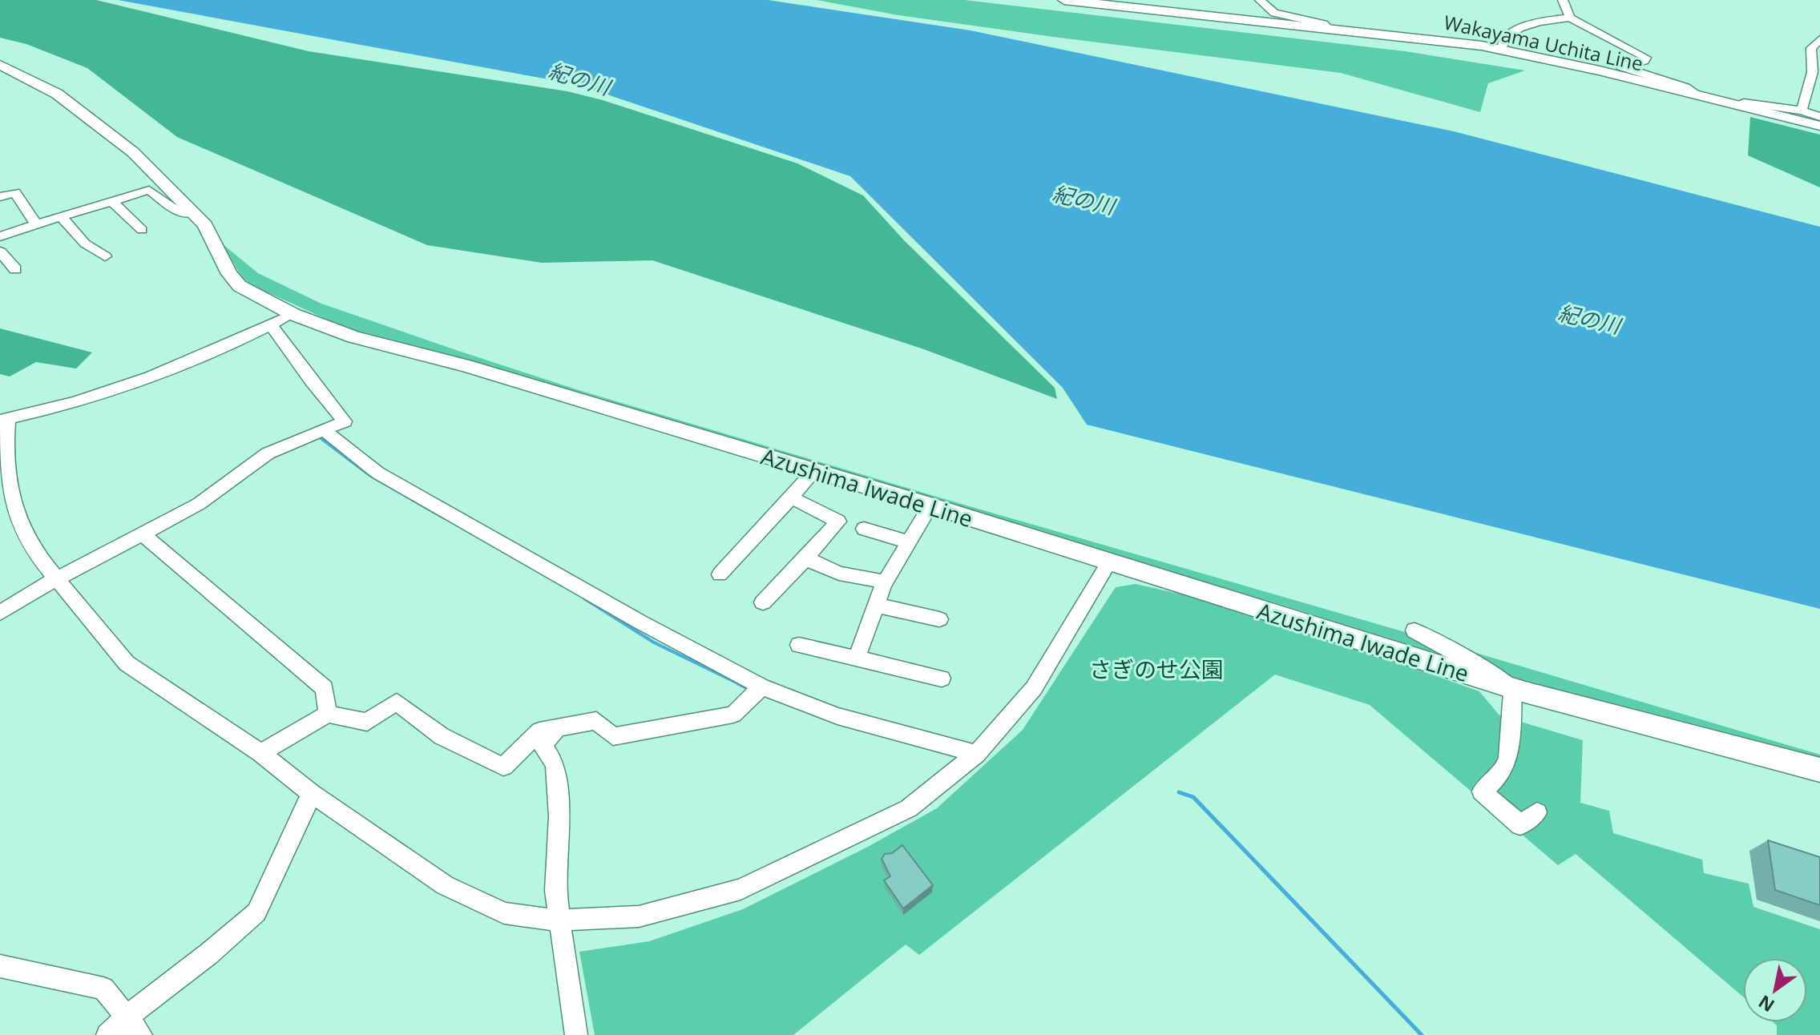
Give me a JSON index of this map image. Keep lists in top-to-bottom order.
{
  "streets": {
    "main road": ["Wakayama Uchita Line", "Azushima Iwade Line"]
  },
  "water": ["紀の川"],
  "parks": ["さぎのせ公園"],
  "north": "bottom left"
}
